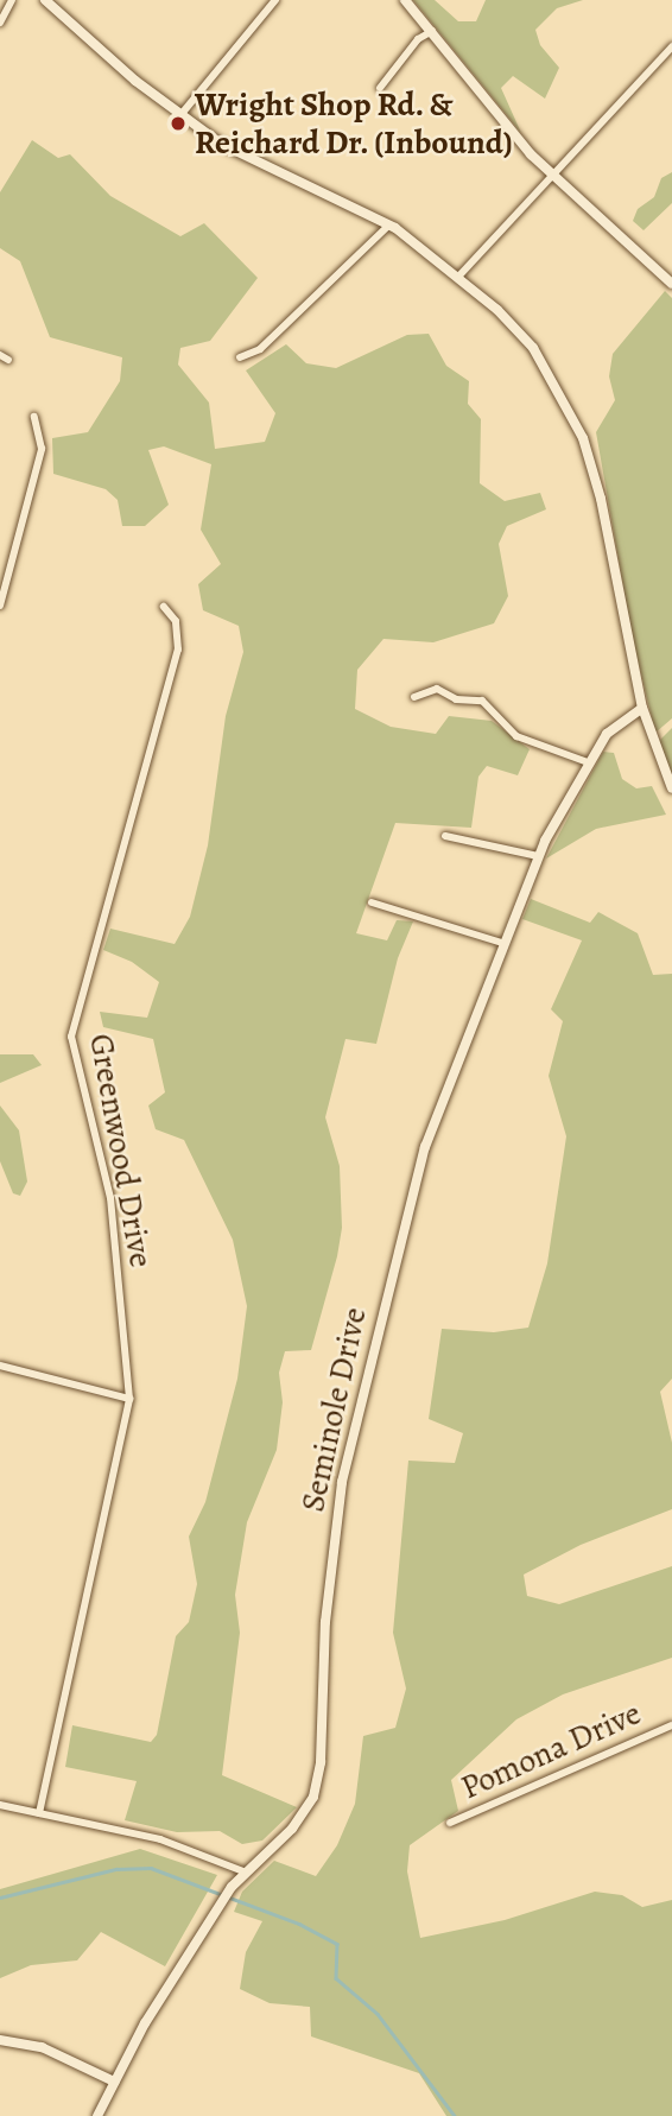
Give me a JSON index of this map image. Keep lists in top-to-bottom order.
{
  "streets": {
    "street": ["Greenwood Drive", "Seminole Drive", "Pomona Drive"]
  },
  "places": ["Wright Shop Rd. & Reichard Dr. (Inbound)"]
}
